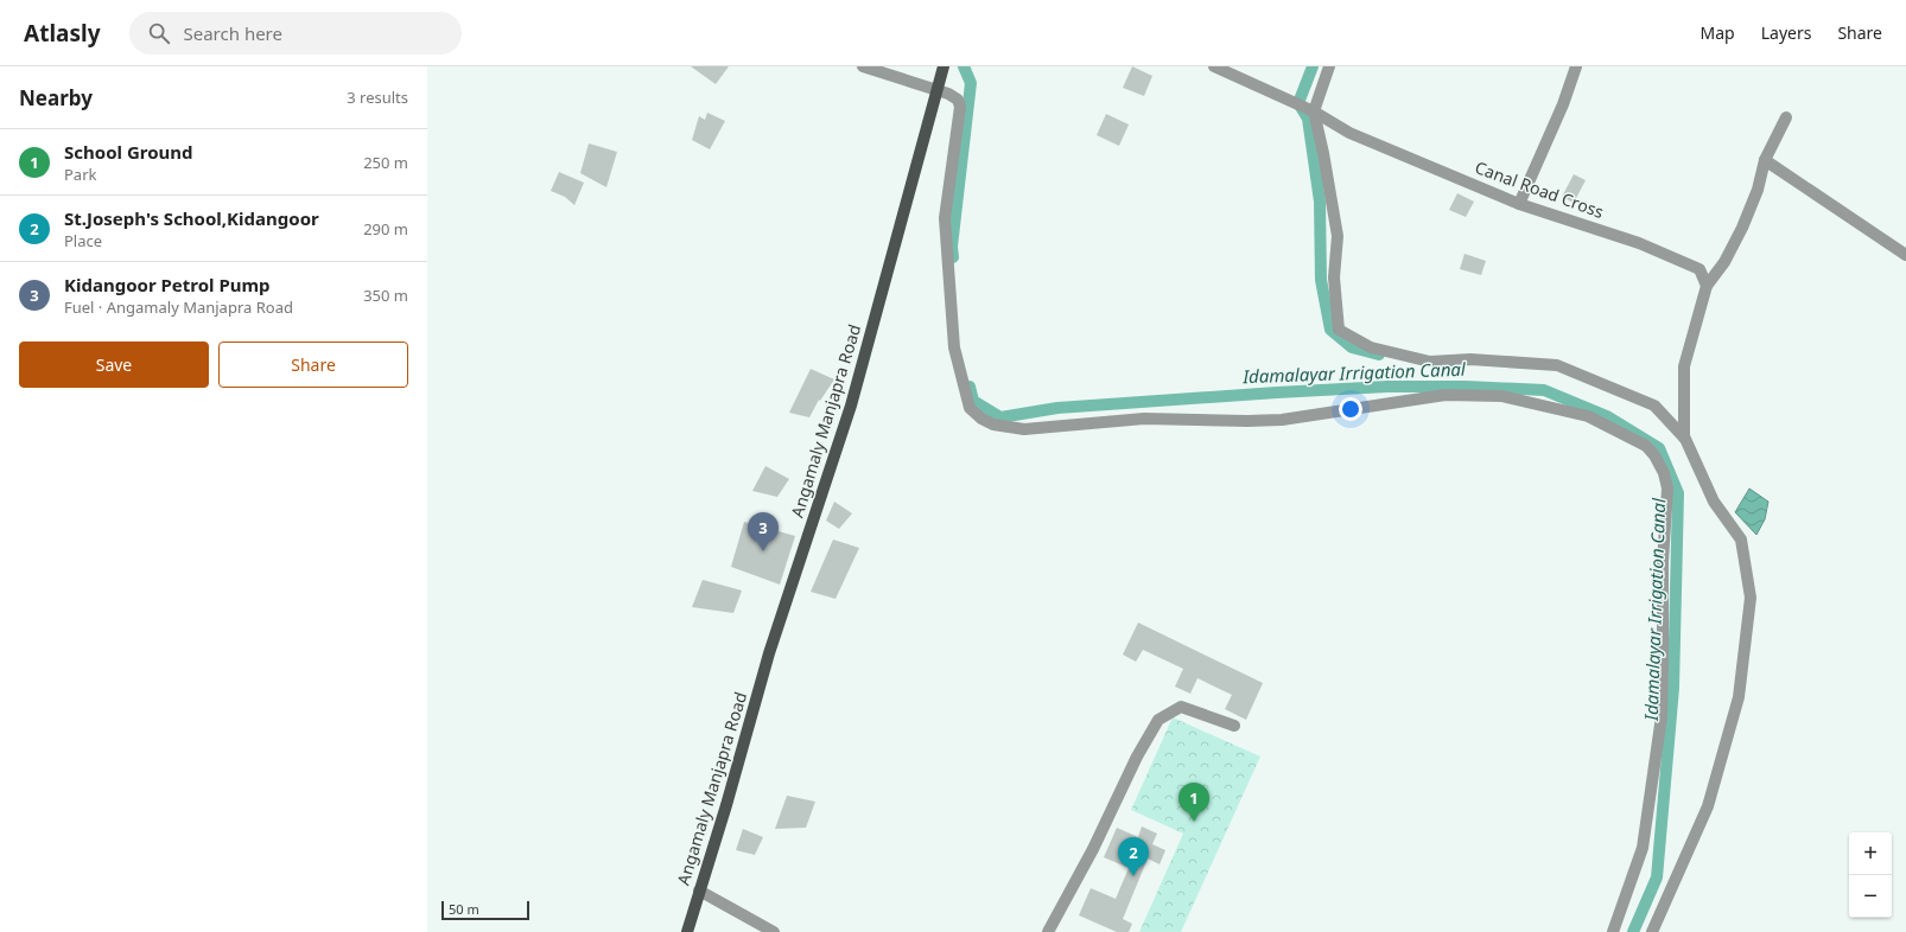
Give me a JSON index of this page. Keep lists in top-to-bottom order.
{
  "streets": {
    "main road": ["Angamaly Manjapra Road"],
    "street": ["Canal Road Cross"]
  },
  "water": ["Idamalayar Irrigation Canal"],
  "scale_bar": "50 m",
  "page": {
    "header": "Atlasly",
    "search": "Search here",
    "nav": ["Map", "Layers", "Share"],
    "heading": ["Nearby", "3 results"],
    "list": [
      {
        "mark": "1",
        "name": "School Ground",
        "note": "Park",
        "value": "250 m"
      },
      {
        "mark": "2",
        "name": "St.Joseph's School,Kidangoor",
        "note": "Place",
        "value": "290 m"
      },
      {
        "mark": "3",
        "name": "Kidangoor Petrol Pump",
        "note": "Fuel · Angamaly Manjapra Road",
        "value": "350 m"
      }
    ],
    "buttons": ["Save", "Share"],
    "pins": ["3", "1", "2"],
    "map_buttons": ["+", "−"],
    "scale": "50 m"
  }
}
